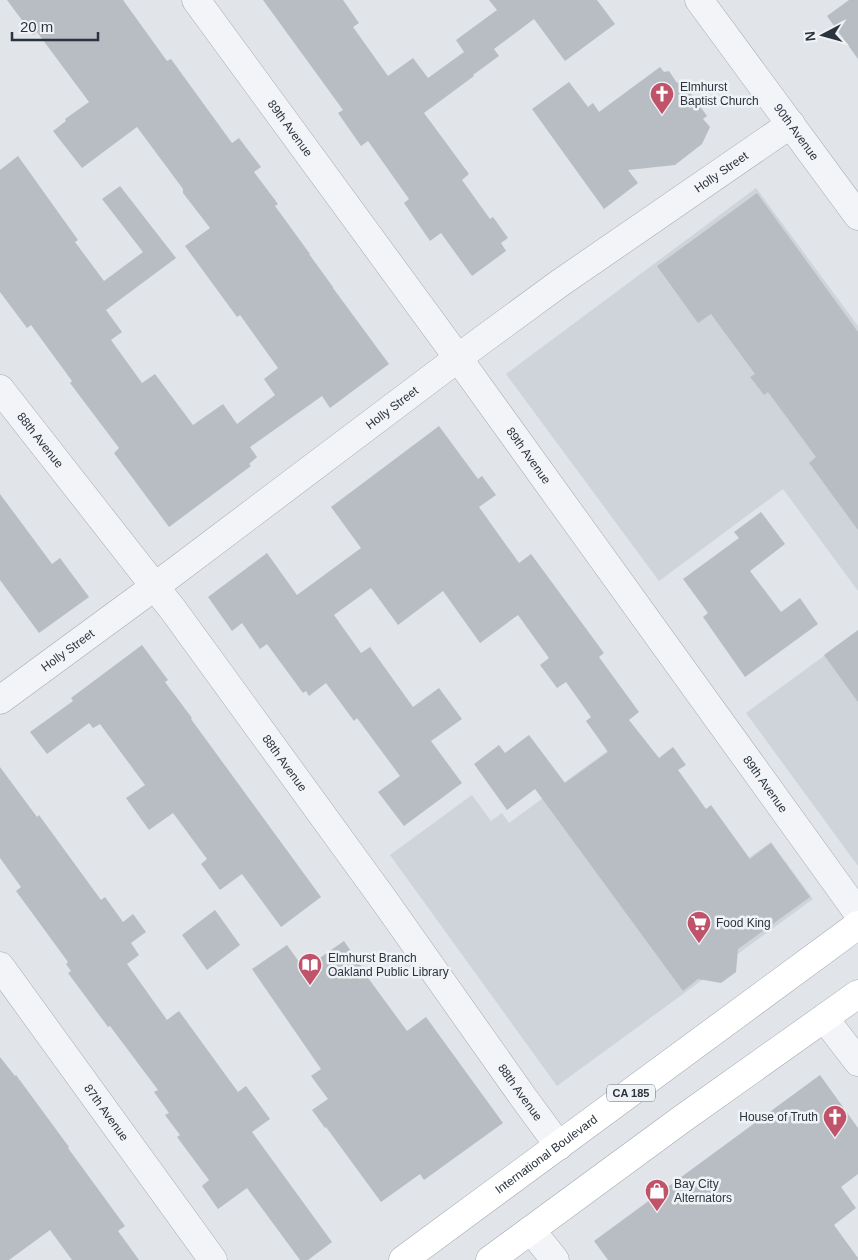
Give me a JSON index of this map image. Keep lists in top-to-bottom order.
{
  "streets": {
    "main road": ["CA 185", "International Boulevard"],
    "street": [
      "89th Avenue",
      "90th Avenue",
      "Holly Street",
      "88th Avenue",
      "87th Avenue"
    ]
  },
  "crossings": [
    ["89th Avenue", "Holly Street"],
    ["90th Avenue", "Holly Street"],
    ["Holly Street", "88th Avenue"],
    ["88th Avenue", "International Boulevard"]
  ],
  "places": {
    "church": ["Elmhurst Baptist Church", "House of Truth"],
    "supermarket": ["Food King"],
    "library": ["Elmhurst Branch Oakland Public Library"],
    "shop": ["Bay City Alternators"]
  },
  "scale_bar": "20 m",
  "north": "left"
}
